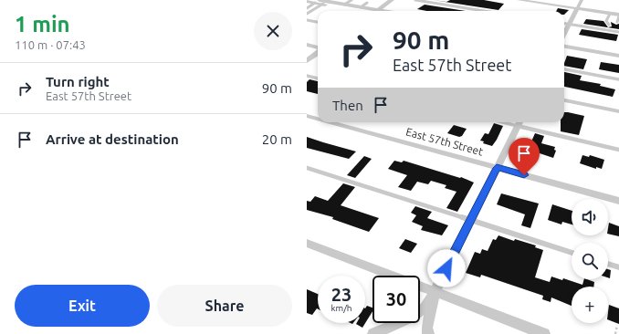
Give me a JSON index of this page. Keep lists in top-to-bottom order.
{
  "streets": {
    "street": ["East 57th Street"]
  },
  "page": {
    "heading": ["1 min", "110 m · 07:43"],
    "turn": ["90 m", "East 57th Street"],
    "list": [
      {
        "name": "Turn right",
        "note": "East 57th Street",
        "value": "90 m"
      },
      {
        "name": "Arrive at destination",
        "value": "20 m"
      }
    ],
    "then": "Then",
    "map_buttons": "+",
    "speed": "23 km/h",
    "limit": "30",
    "buttons": ["Exit", "Share"]
  }
}
